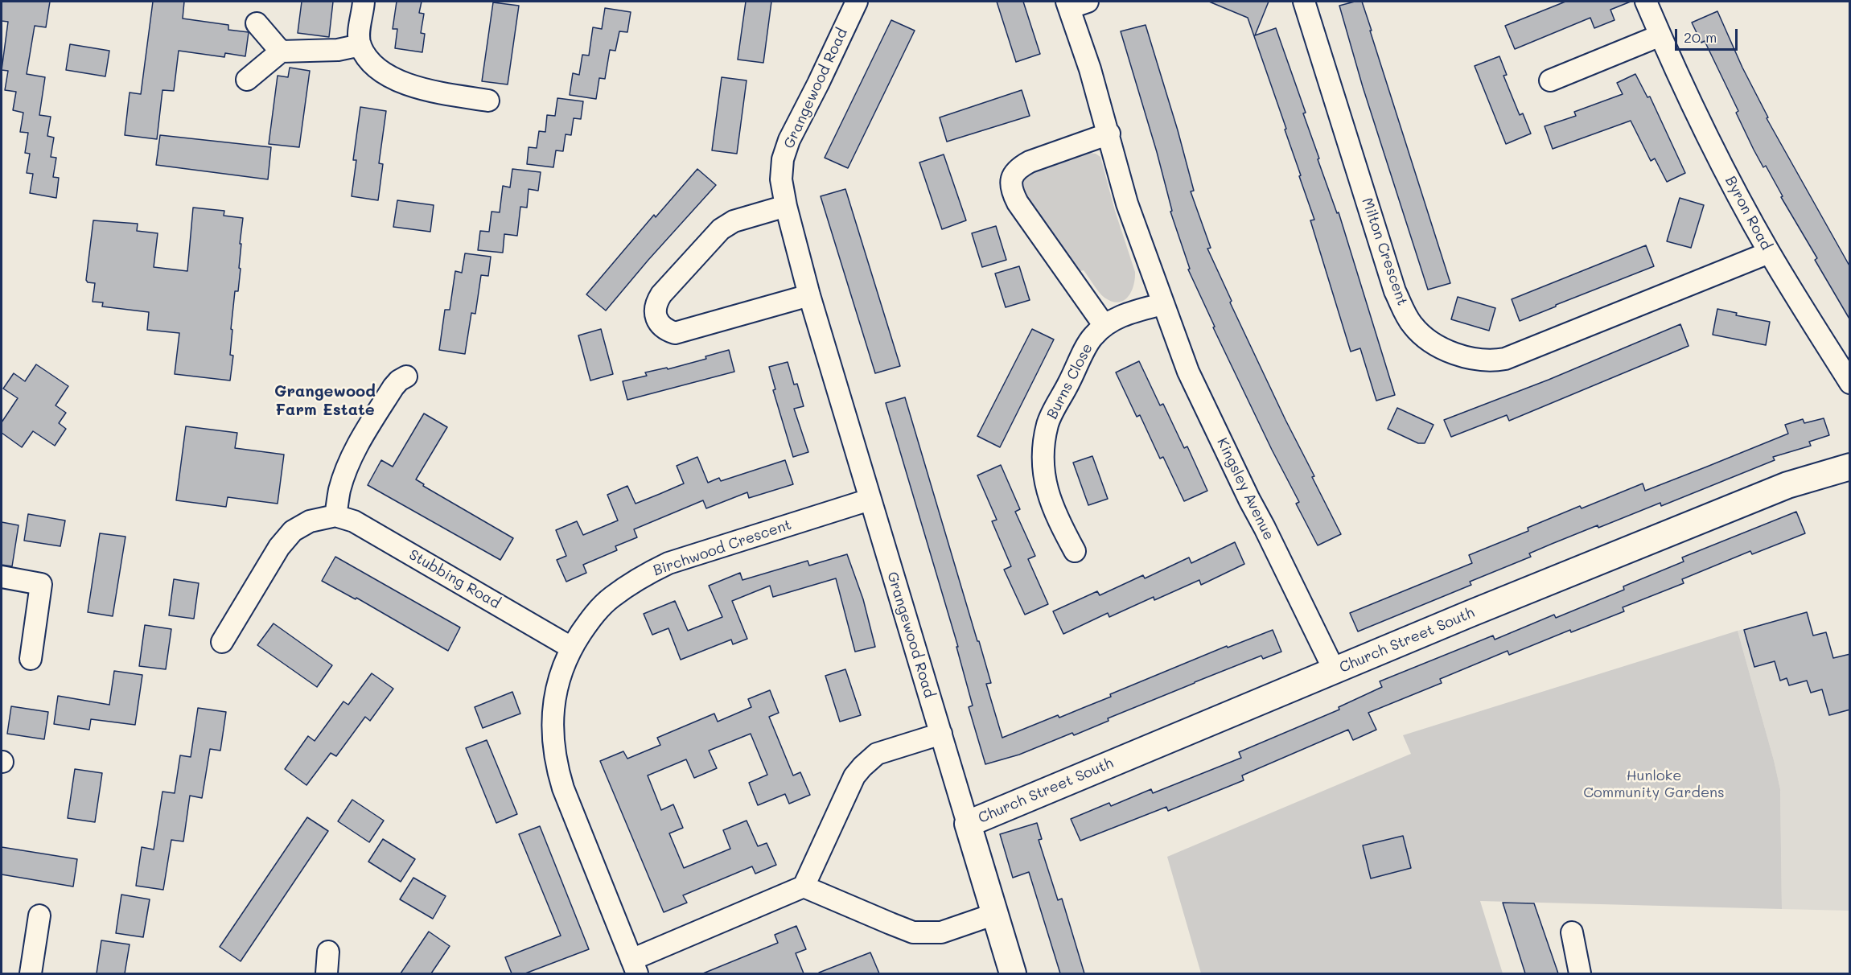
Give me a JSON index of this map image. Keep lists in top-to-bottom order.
{
  "streets": {
    "street": [
      "Grangewood Road",
      "Byron Road",
      "Milton Crescent",
      "Burns Close",
      "Kingsley Avenue",
      "Birchwood Crescent",
      "Stubbing Road",
      "Church Street South"
    ]
  },
  "crossings": [
    ["Grangewood Road", "Birchwood Crescent"],
    ["Grangewood Road", "Church Street South"],
    ["Byron Road", "Milton Crescent"],
    ["Kingsley Avenue", "Church Street South"],
    ["Birchwood Crescent", "Stubbing Road"]
  ],
  "districts": ["Grangewood Farm Estate"],
  "parks": ["Hunloke Community Gardens"],
  "scale_bar": "20 m"
}
